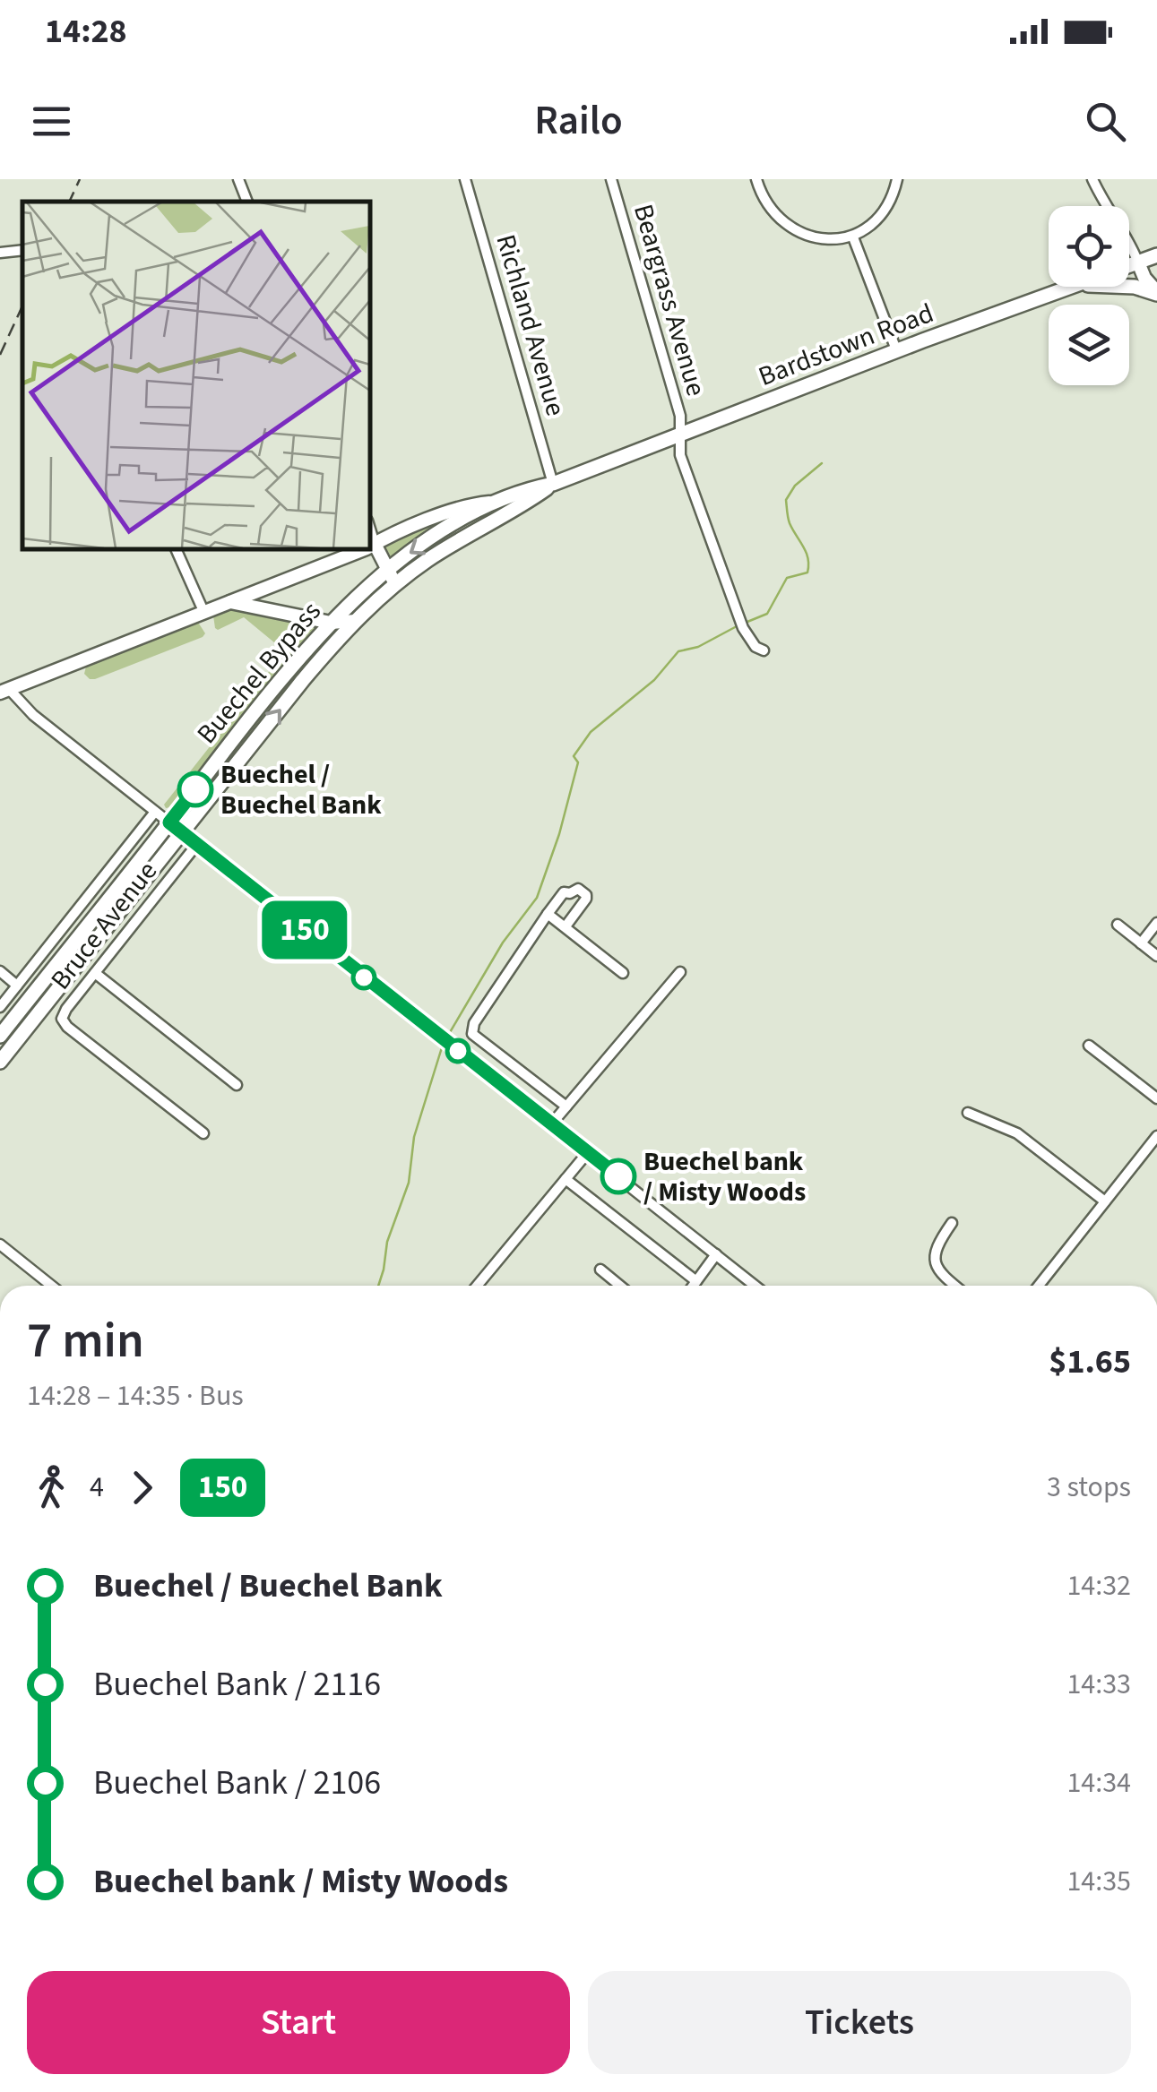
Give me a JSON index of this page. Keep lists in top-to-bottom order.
{
  "streets": {
    "main road": ["Bardstown Road", "Buechel Bypass"],
    "street": ["Beargrass Avenue", "Richland Avenue", "Bruce Avenue"]
  },
  "crossings": [
    ["Beargrass Avenue", "Bardstown Road"],
    ["Richland Avenue", "Bardstown Road"],
    ["Bardstown Road", "Buechel Bypass"]
  ],
  "places": ["Buechel / Buechel Bank", "Buechel bank / Misty Woods"],
  "lines": ["bus line 150"],
  "page": {
    "status": "14:28",
    "header": "Railo",
    "on_map": "150",
    "heading": ["7 min", "14:28 – 14:35 · Bus", "$1.65"],
    "legs": ["4", "150", "3 stops"],
    "list": [
      {
        "name": "Buechel / Buechel Bank",
        "value": "14:32"
      },
      {
        "name": "Buechel Bank / 2116",
        "value": "14:33"
      },
      {
        "name": "Buechel Bank / 2106",
        "value": "14:34"
      },
      {
        "name": "Buechel bank / Misty Woods",
        "value": "14:35"
      }
    ],
    "buttons": ["Start", "Tickets"]
  }
}
